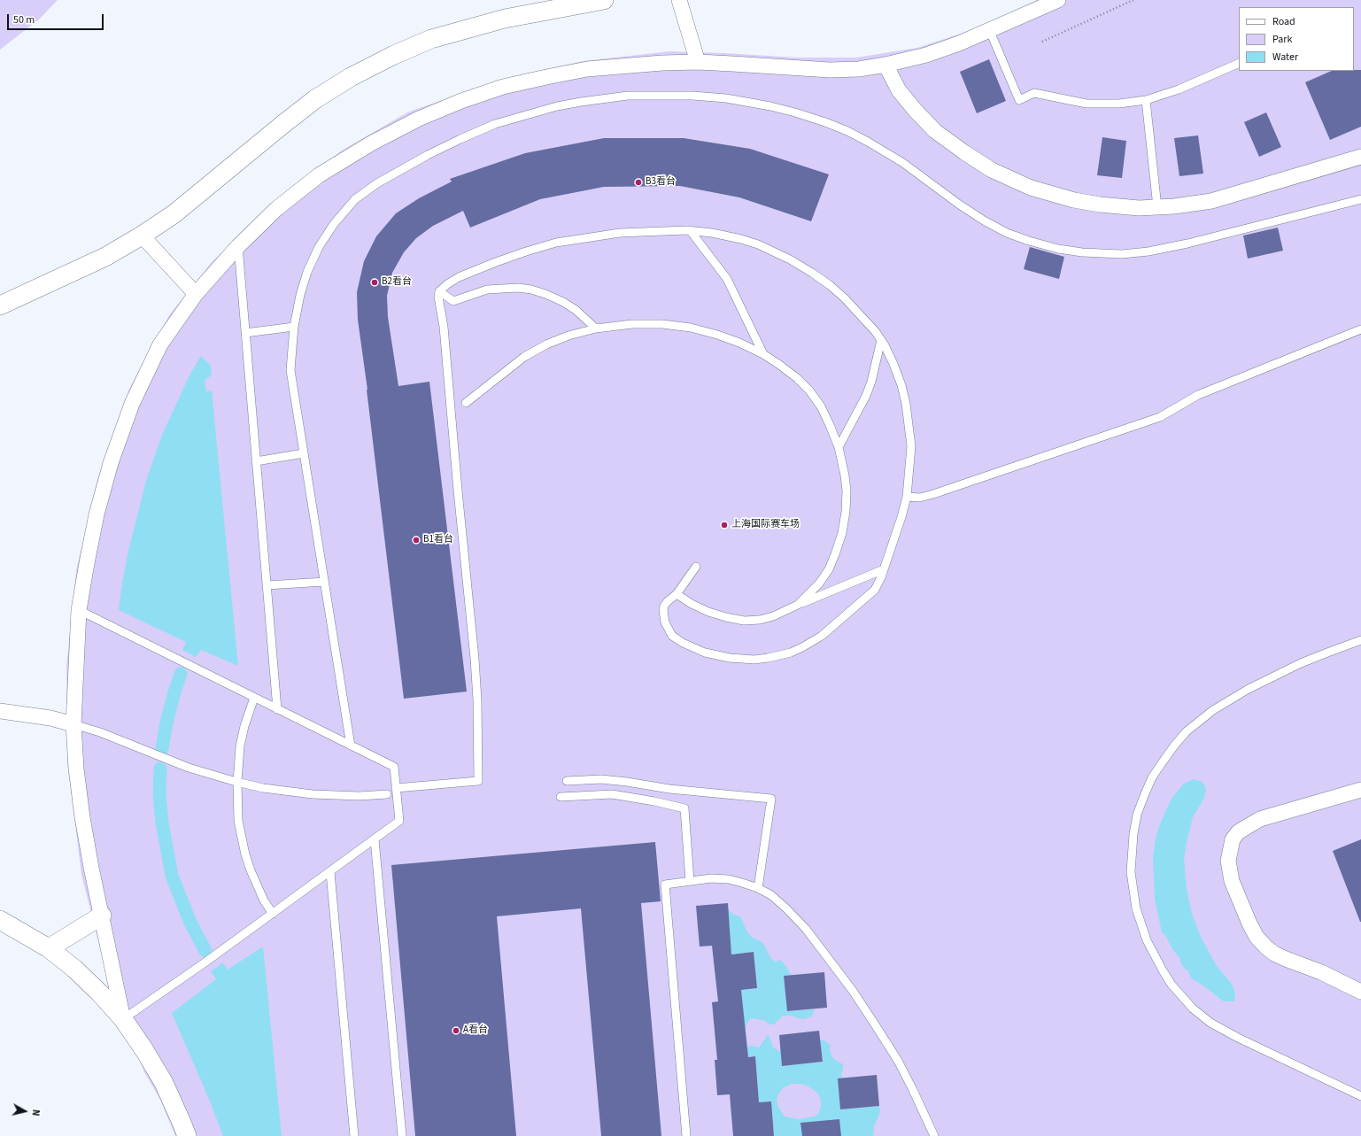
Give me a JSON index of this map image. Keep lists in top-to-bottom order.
{
  "places": [
    "B3看台",
    "B2看台",
    "上海国际赛车场",
    "B1看台",
    "A看台"
  ],
  "legend": ["Road", "Park", "Water"],
  "scale_bar": "50 m",
  "north": "right"
}
